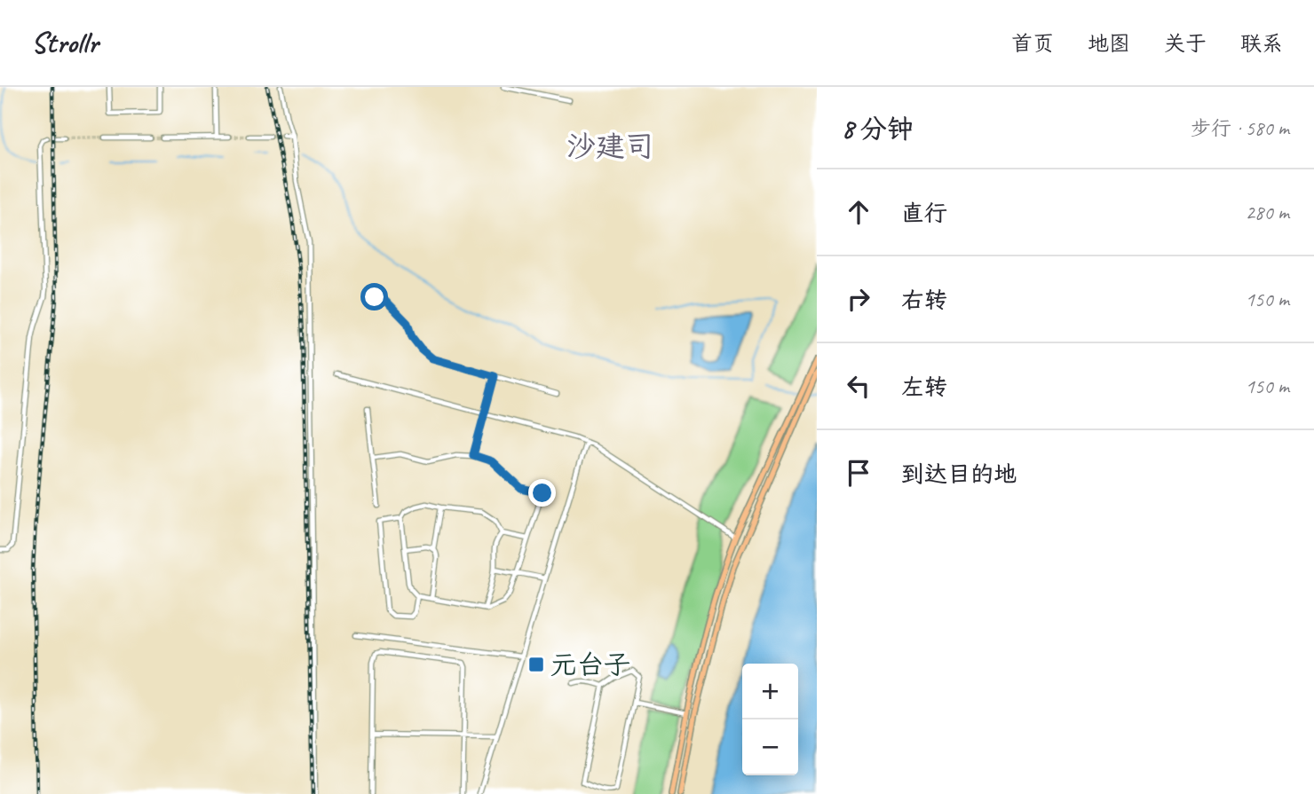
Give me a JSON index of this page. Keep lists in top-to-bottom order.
{
  "districts": ["沙建司"],
  "places": {
    "transit": ["元台子"]
  },
  "page": {
    "header": "Strollr",
    "nav": [
      "首页",
      "地图",
      "关于",
      "联系"
    ],
    "heading": ["8 分钟", "步行 · 580 m"],
    "list": [
      ["直行", "280 m"],
      ["右转", "150 m"],
      ["左转", "150 m"],
      "到达目的地"
    ],
    "map_buttons": ["+", "−"]
  }
}
